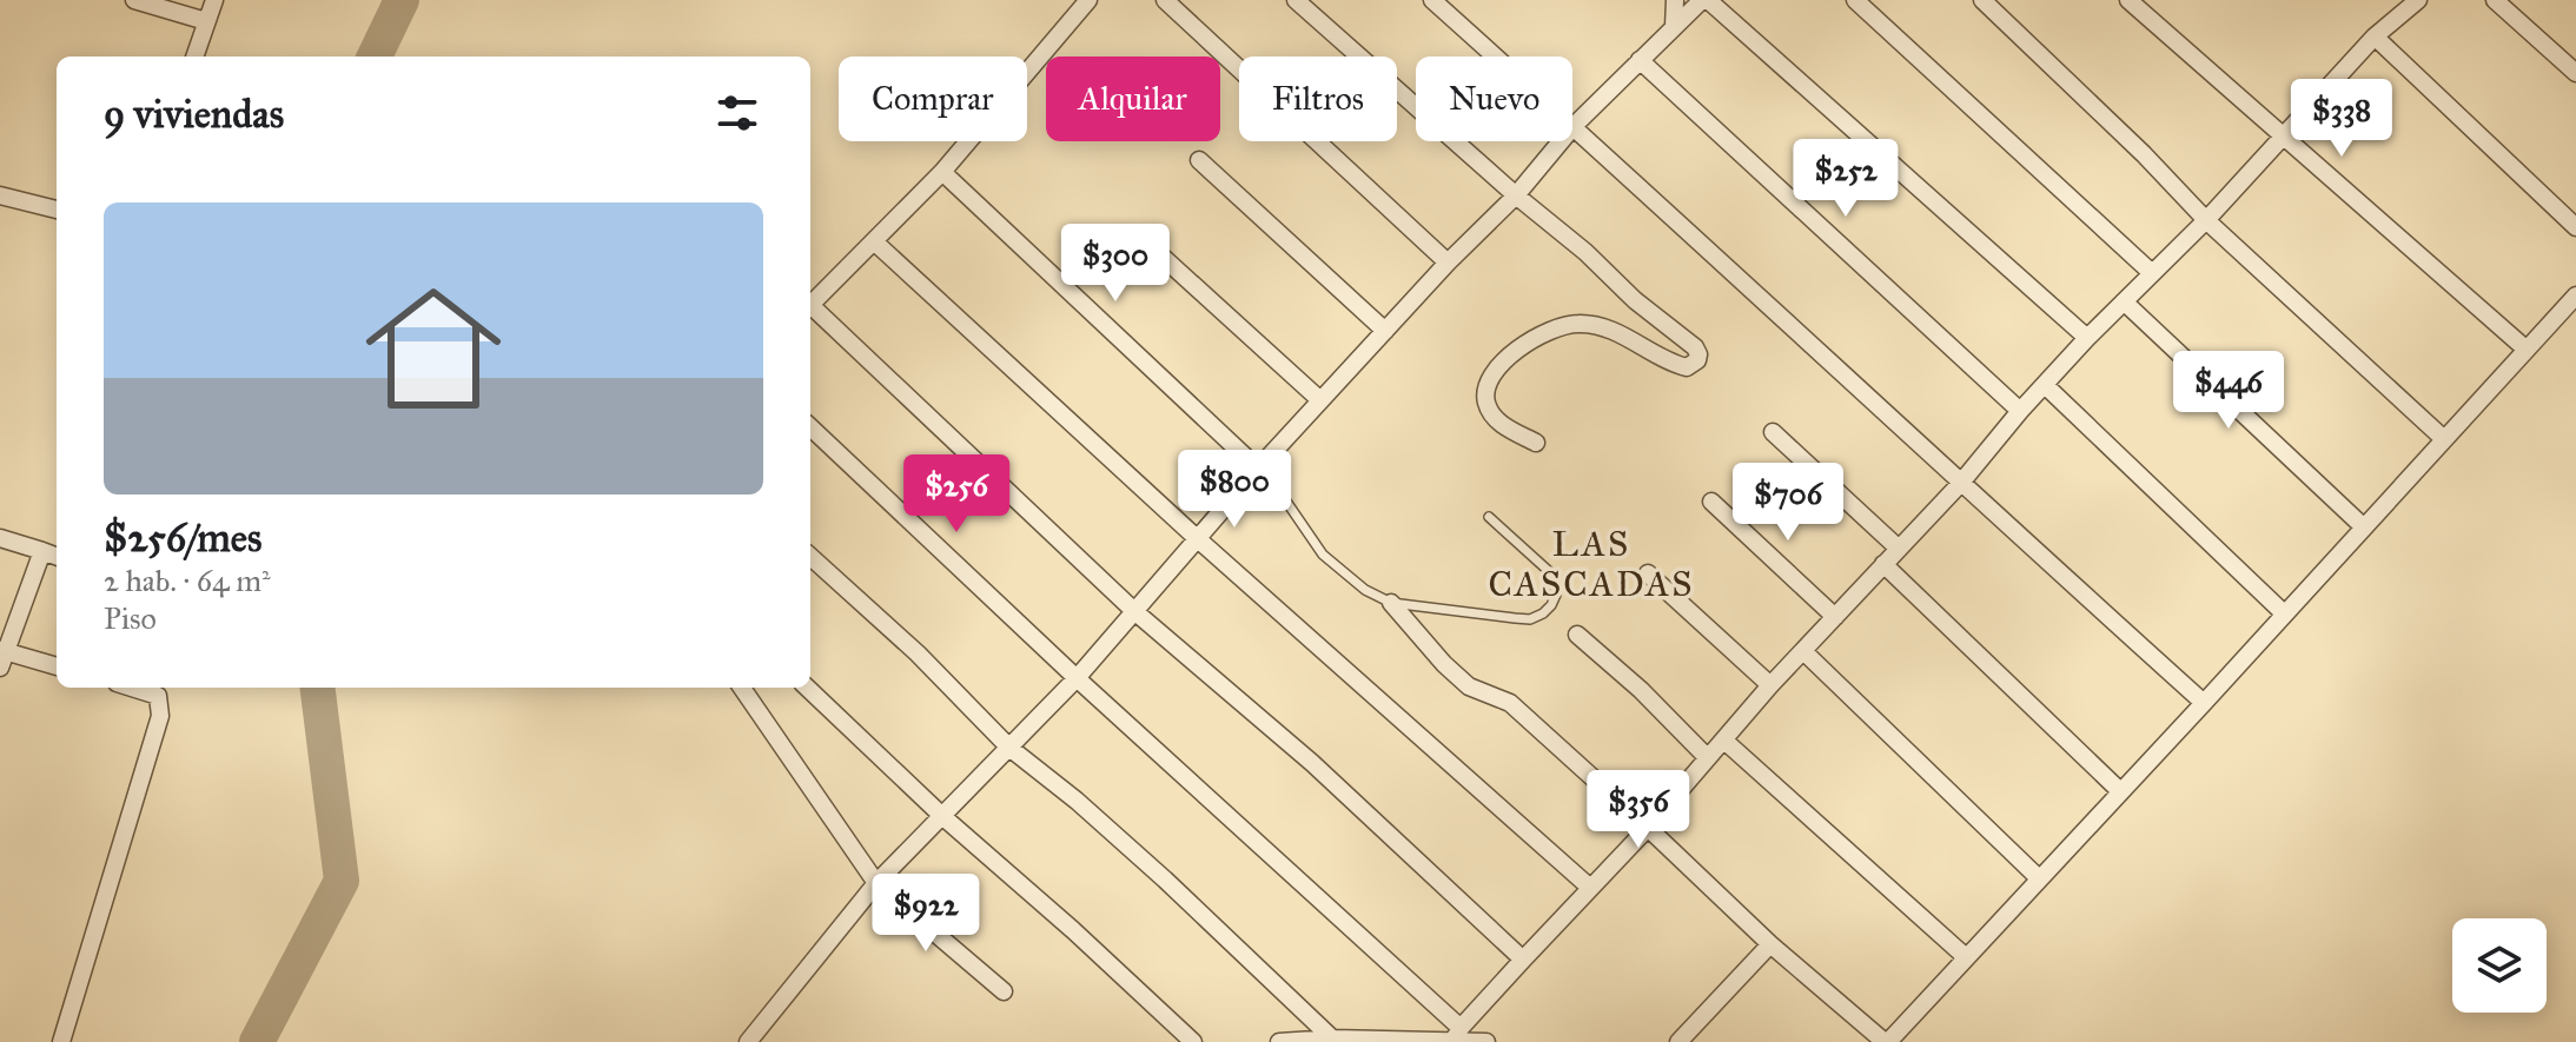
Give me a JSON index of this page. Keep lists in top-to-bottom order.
{
  "districts": ["LAS CASCADAS"],
  "page": {
    "chip": [
      "Comprar",
      "Alquilar",
      "Filtros",
      "Nuevo"
    ],
    "heading": "9 viviendas",
    "price": [
      "$338",
      "$252",
      "$300",
      "$446",
      "$800",
      "$256",
      "$706",
      "$356",
      "$922"
    ],
    "list": [
      {
        "name": "$256/mes",
        "note": "2 hab. · 64 m² · Piso"
      }
    ]
  }
}
